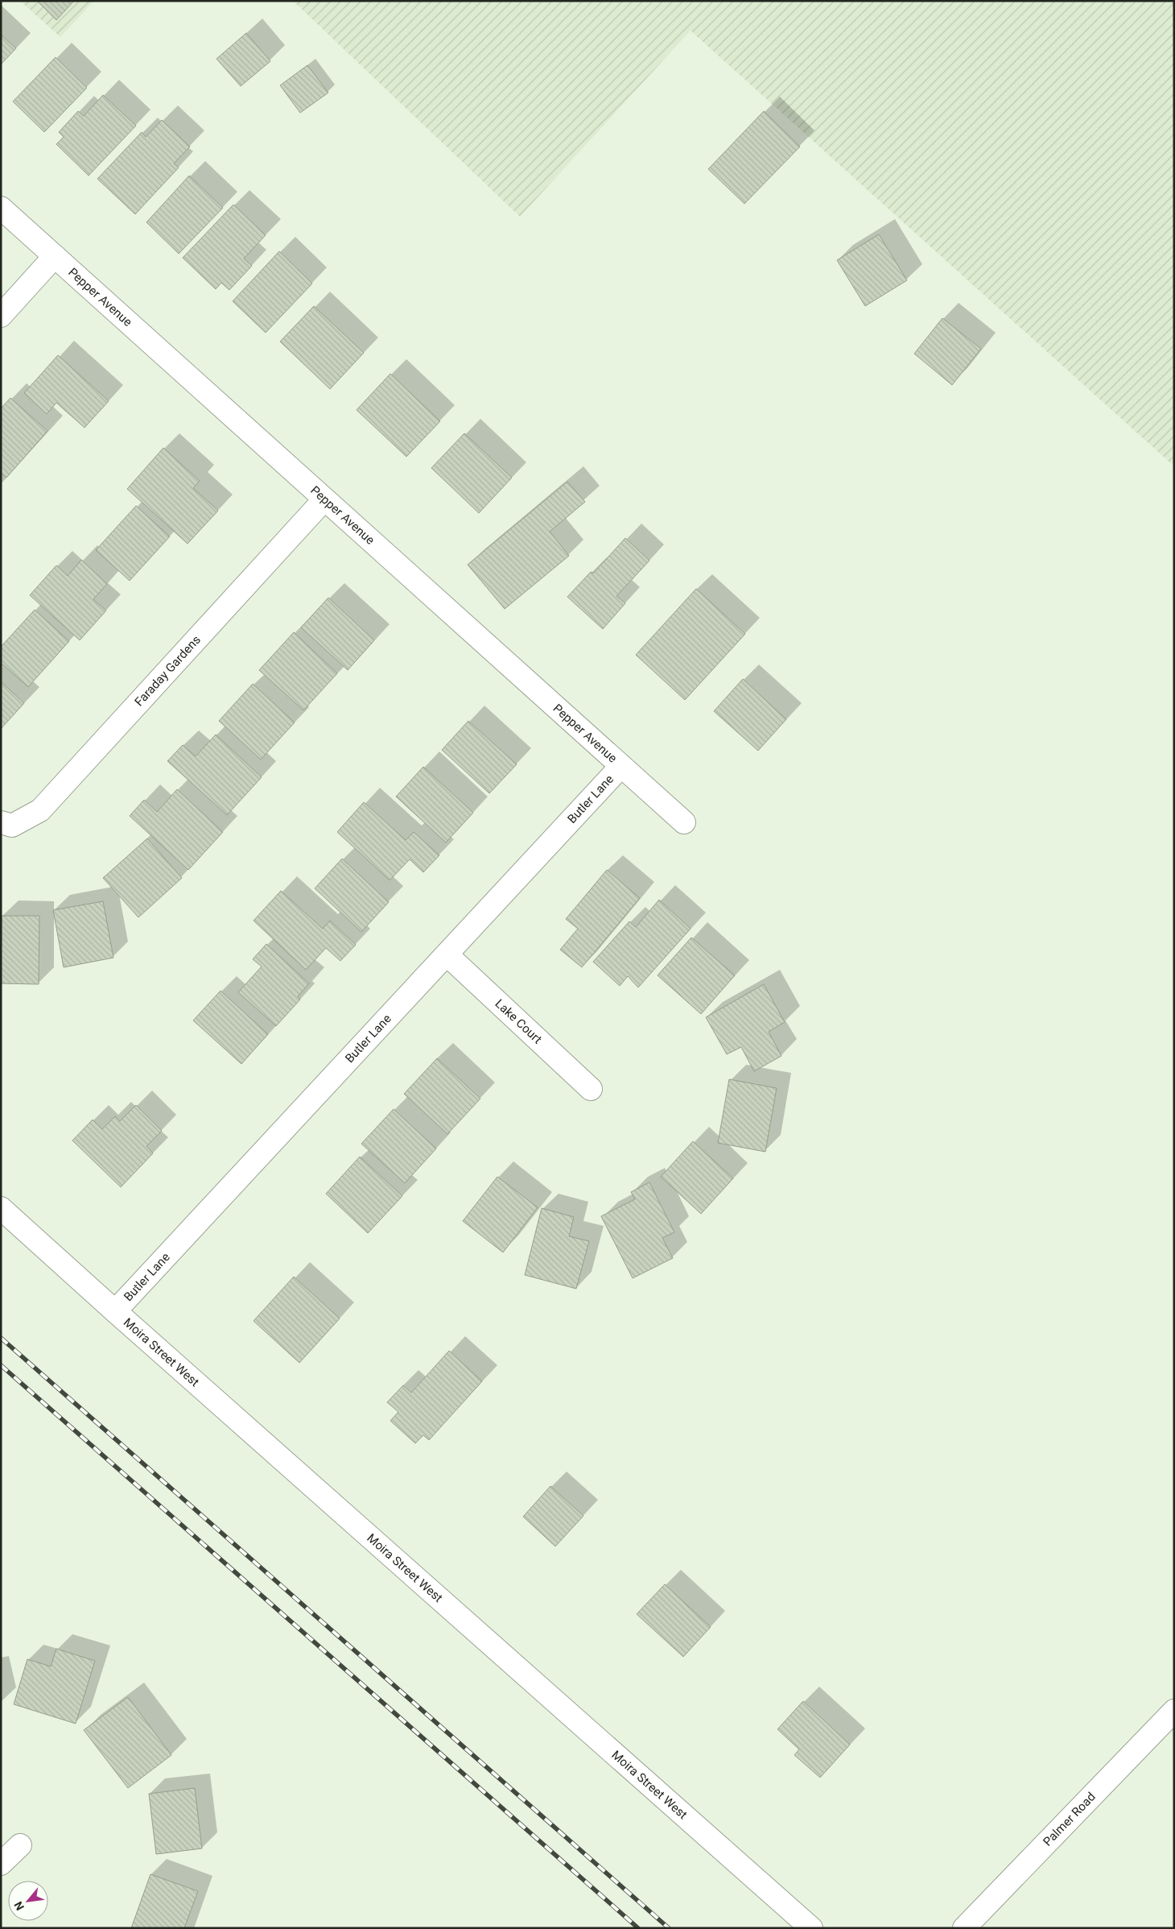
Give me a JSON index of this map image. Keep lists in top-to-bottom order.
{
  "streets": {
    "street": [
      "Pepper Avenue",
      "Faraday Gardens",
      "Butler Lane",
      "Lake Court",
      "Moira Street West",
      "Palmer Road"
    ]
  },
  "crossings": [
    ["Pepper Avenue", "Faraday Gardens"],
    ["Pepper Avenue", "Butler Lane"],
    ["Butler Lane", "Lake Court"],
    ["Butler Lane", "Moira Street West"]
  ],
  "north": "bottom left"
}
